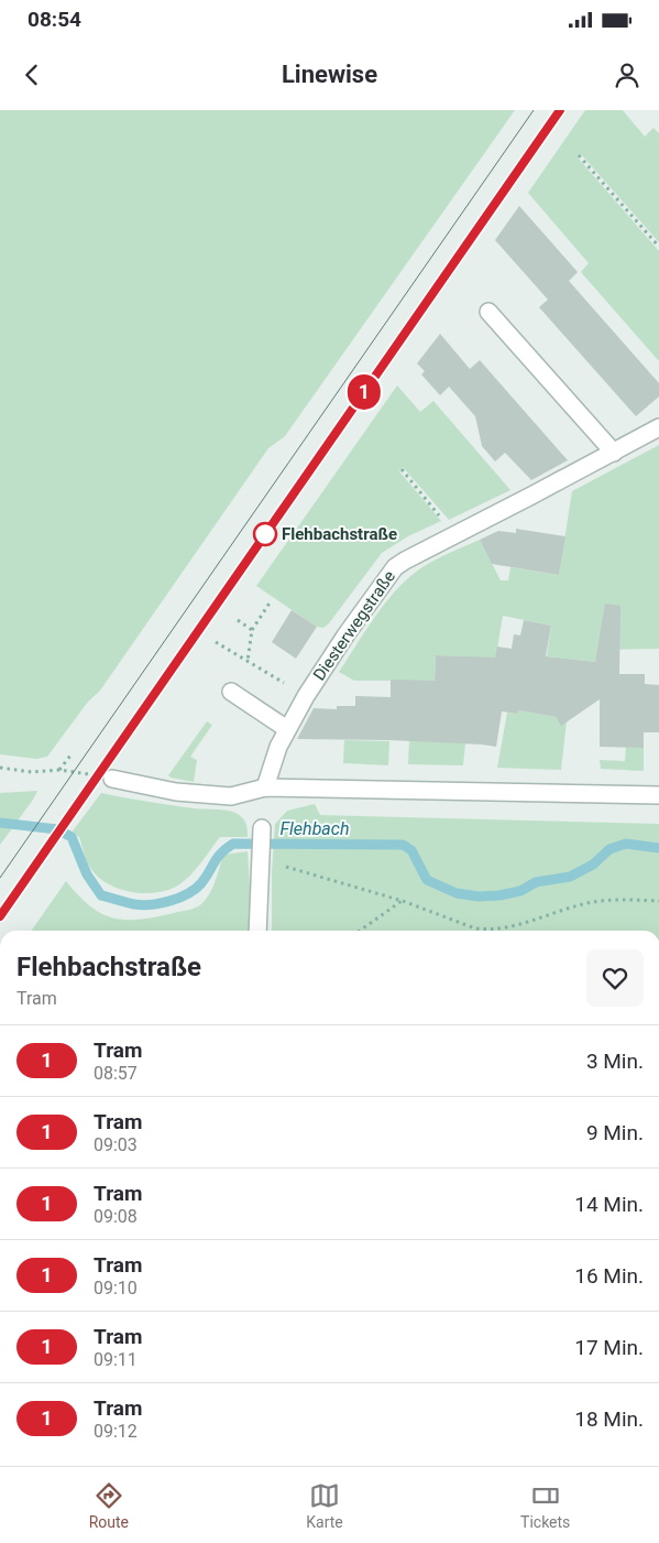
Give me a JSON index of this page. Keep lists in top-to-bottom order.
{
  "streets": {
    "street": ["Diesterwegstraße"]
  },
  "water": ["Flehbach"],
  "places": ["Flehbachstraße"],
  "lines": ["tram line 1"],
  "page": {
    "status": "08:54",
    "header": "Linewise",
    "on_map": "1",
    "heading": ["Flehbachstraße", "Tram"],
    "list": [
      {
        "mark": "1",
        "name": "Tram",
        "note": "08:57",
        "value": "3 Min."
      },
      {
        "mark": "1",
        "name": "Tram",
        "note": "09:03",
        "value": "9 Min."
      },
      {
        "mark": "1",
        "name": "Tram",
        "note": "09:08",
        "value": "14 Min."
      },
      {
        "mark": "1",
        "name": "Tram",
        "note": "09:10",
        "value": "16 Min."
      },
      {
        "mark": "1",
        "name": "Tram",
        "note": "09:11",
        "value": "17 Min."
      },
      {
        "mark": "1",
        "name": "Tram",
        "note": "09:12",
        "value": "18 Min."
      }
    ],
    "tabs": ["Route", "Karte", "Tickets"]
  }
}
